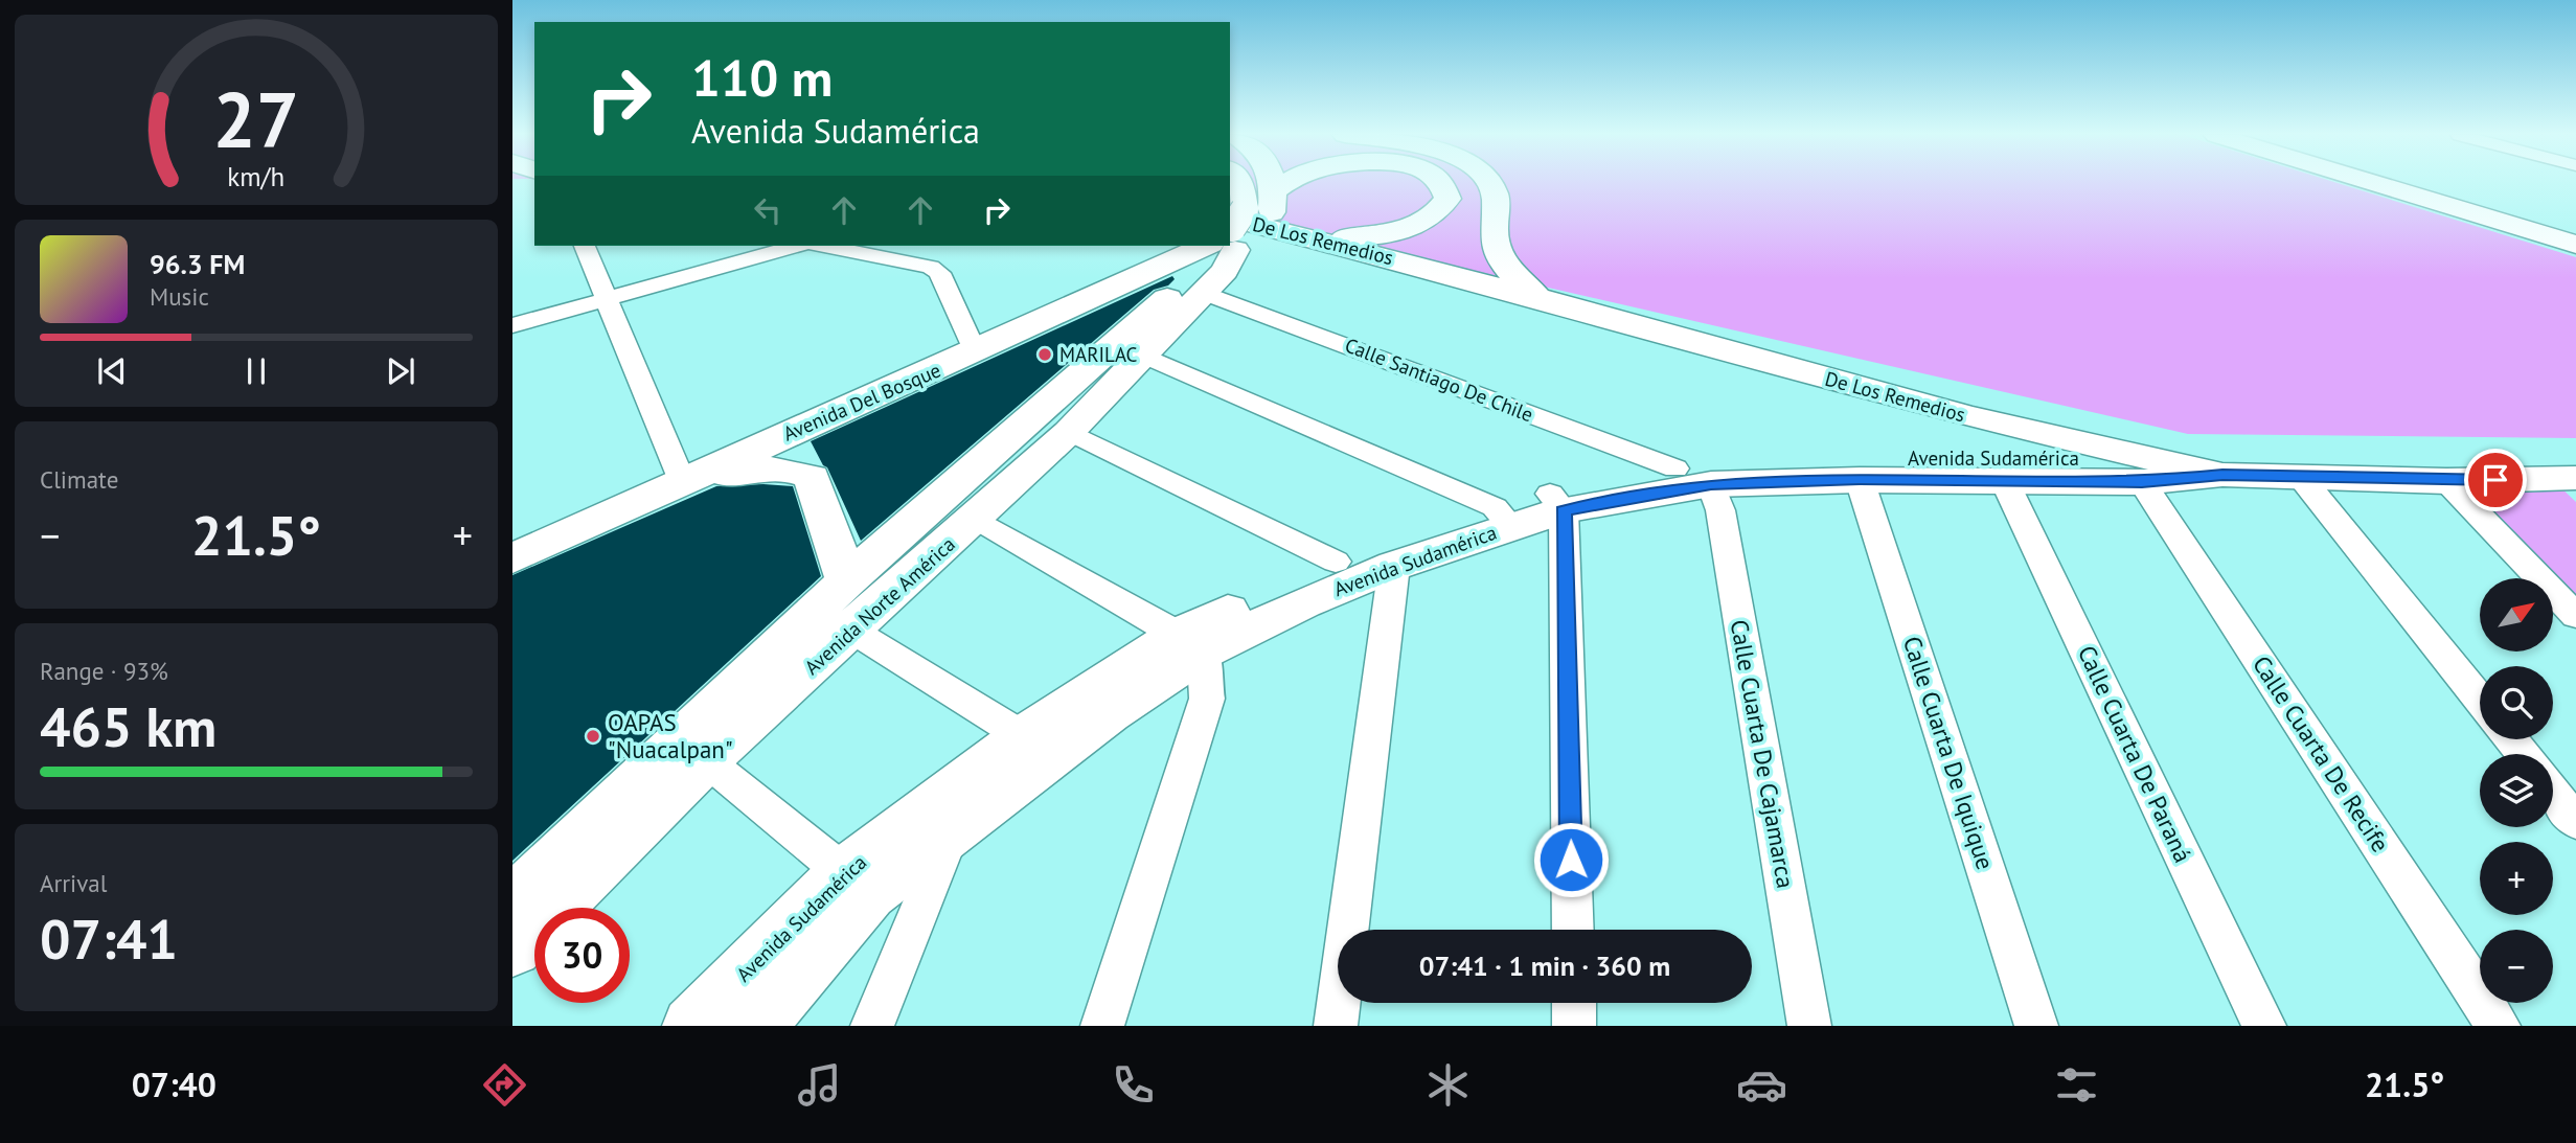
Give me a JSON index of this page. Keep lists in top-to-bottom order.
{
  "streets": {
    "main road": [
      "De Los Remedios",
      "Avenida Del Bosque",
      "Avenida Sudamérica",
      "Avenida Norte América"
    ],
    "street": [
      "Calle Santiago De Chile",
      "Calle Cuarta De Iquique",
      "Calle Cuarta De Cajamarca",
      "Calle Cuarta De Paraná",
      "Calle Cuarta De Recife"
    ]
  },
  "crossings": [
    ["De Los Remedios", "Avenida Sudamérica"],
    ["De Los Remedios", "Avenida Norte América"],
    ["Calle Santiago De Chile", "Avenida Sudamérica"],
    ["Calle Santiago De Chile", "Avenida Norte América"],
    ["Calle Santiago De Chile", "Calle Cuarta De Cajamarca"],
    ["Avenida Sudamérica", "Calle Cuarta De Iquique"],
    ["Avenida Sudamérica", "Calle Cuarta De Cajamarca"],
    ["Avenida Sudamérica", "Calle Cuarta De Paraná"],
    ["Avenida Sudamérica", "Calle Cuarta De Recife"]
  ],
  "places": ["MARILAC", "OAPAS \"Nuacalpan\""],
  "north": "top right",
  "page": {
    "turn": ["110 m", "Avenida Sudamérica"],
    "song": ["96.3 FM", "Music"],
    "tile": [
      "Climate",
      ["Range · 93%", "465 km"],
      ["Arrival", "07:41"]
    ],
    "heat": ["−", "21.5°", "+"],
    "map_buttons": ["+", "−"],
    "limit": "30",
    "trip": "07:41 · 1 min · 360 m",
    "tabs": ["07:40", "21.5°"],
    "gauge": ["27", "km/h"]
  }
}
